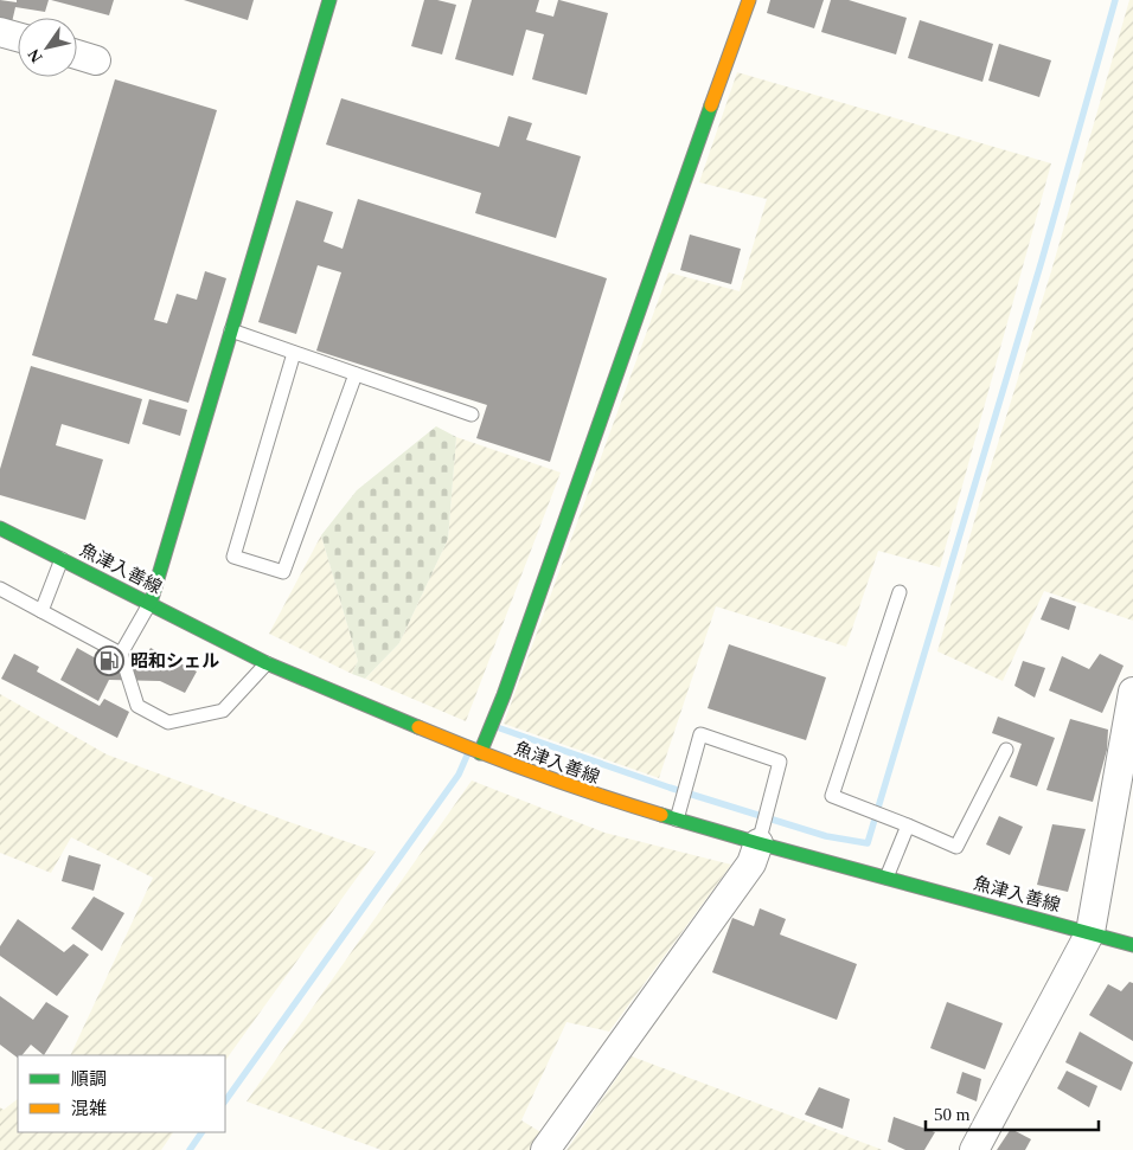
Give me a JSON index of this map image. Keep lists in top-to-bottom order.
{
  "streets": {
    "street": ["魚津入善線"]
  },
  "places": {
    "fuel station": ["昭和シェル"]
  },
  "legend": ["順調", "混雑"],
  "scale_bar": "50 m",
  "north": "bottom left"
}
